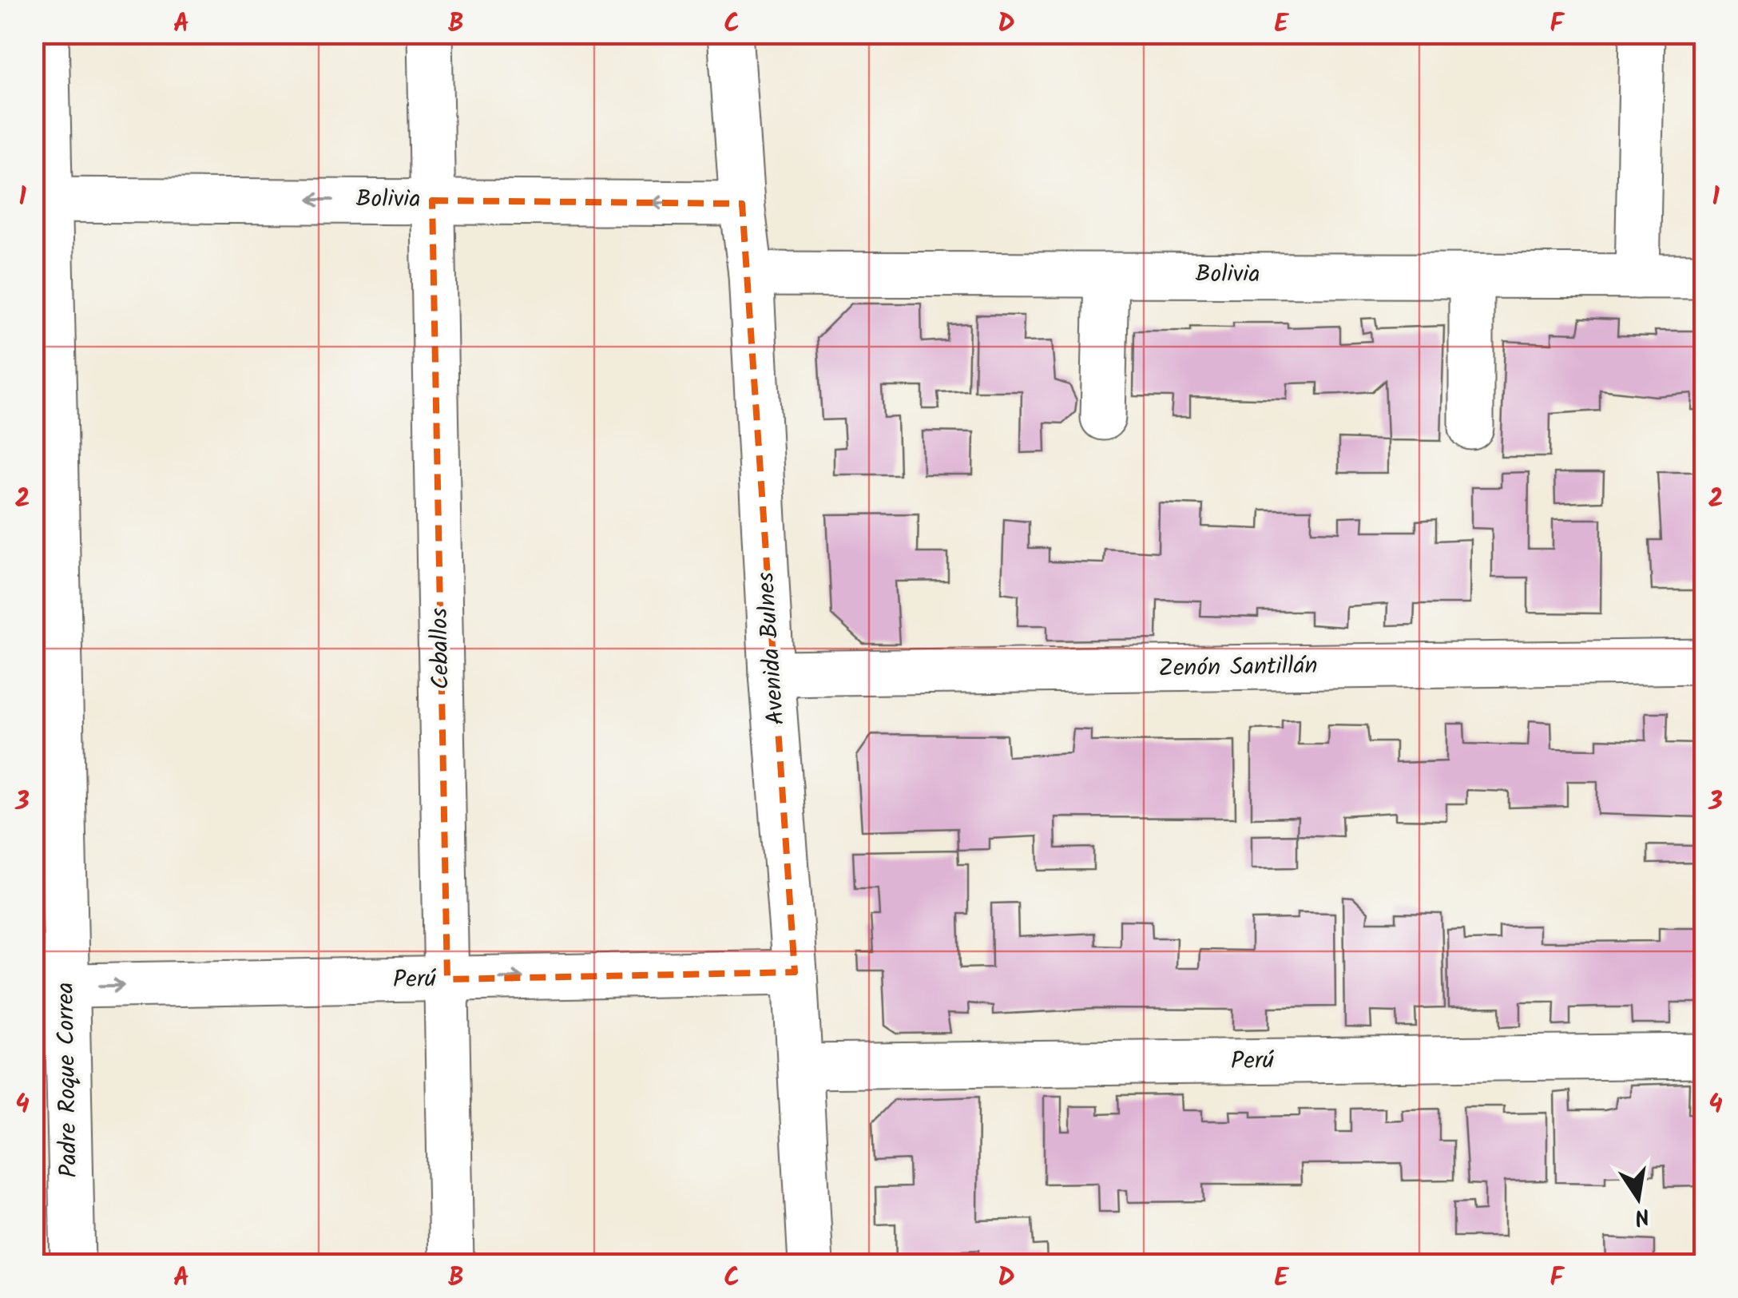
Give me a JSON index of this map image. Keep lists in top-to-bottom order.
{
  "streets": {
    "street": [
      "Bolivia",
      "Ceballos",
      "Avenida Bulnes",
      "Zenón Santillán",
      "Perú",
      "Padre Roque Correa"
    ]
  },
  "crossings": [
    ["Bolivia", "Ceballos"],
    ["Bolivia", "Avenida Bulnes"],
    ["Bolivia", "Padre Roque Correa"],
    ["Ceballos", "Perú"],
    ["Avenida Bulnes", "Zenón Santillán"],
    ["Avenida Bulnes", "Perú"],
    ["Perú", "Padre Roque Correa"]
  ],
  "one_way": ["Bolivia", "Perú"],
  "north": "bottom",
  "grid": {
    "columns": [
      "A",
      "B",
      "C",
      "D",
      "E",
      "F"
    ],
    "rows": [
      "1",
      "2",
      "3",
      "4"
    ]
  }
}
